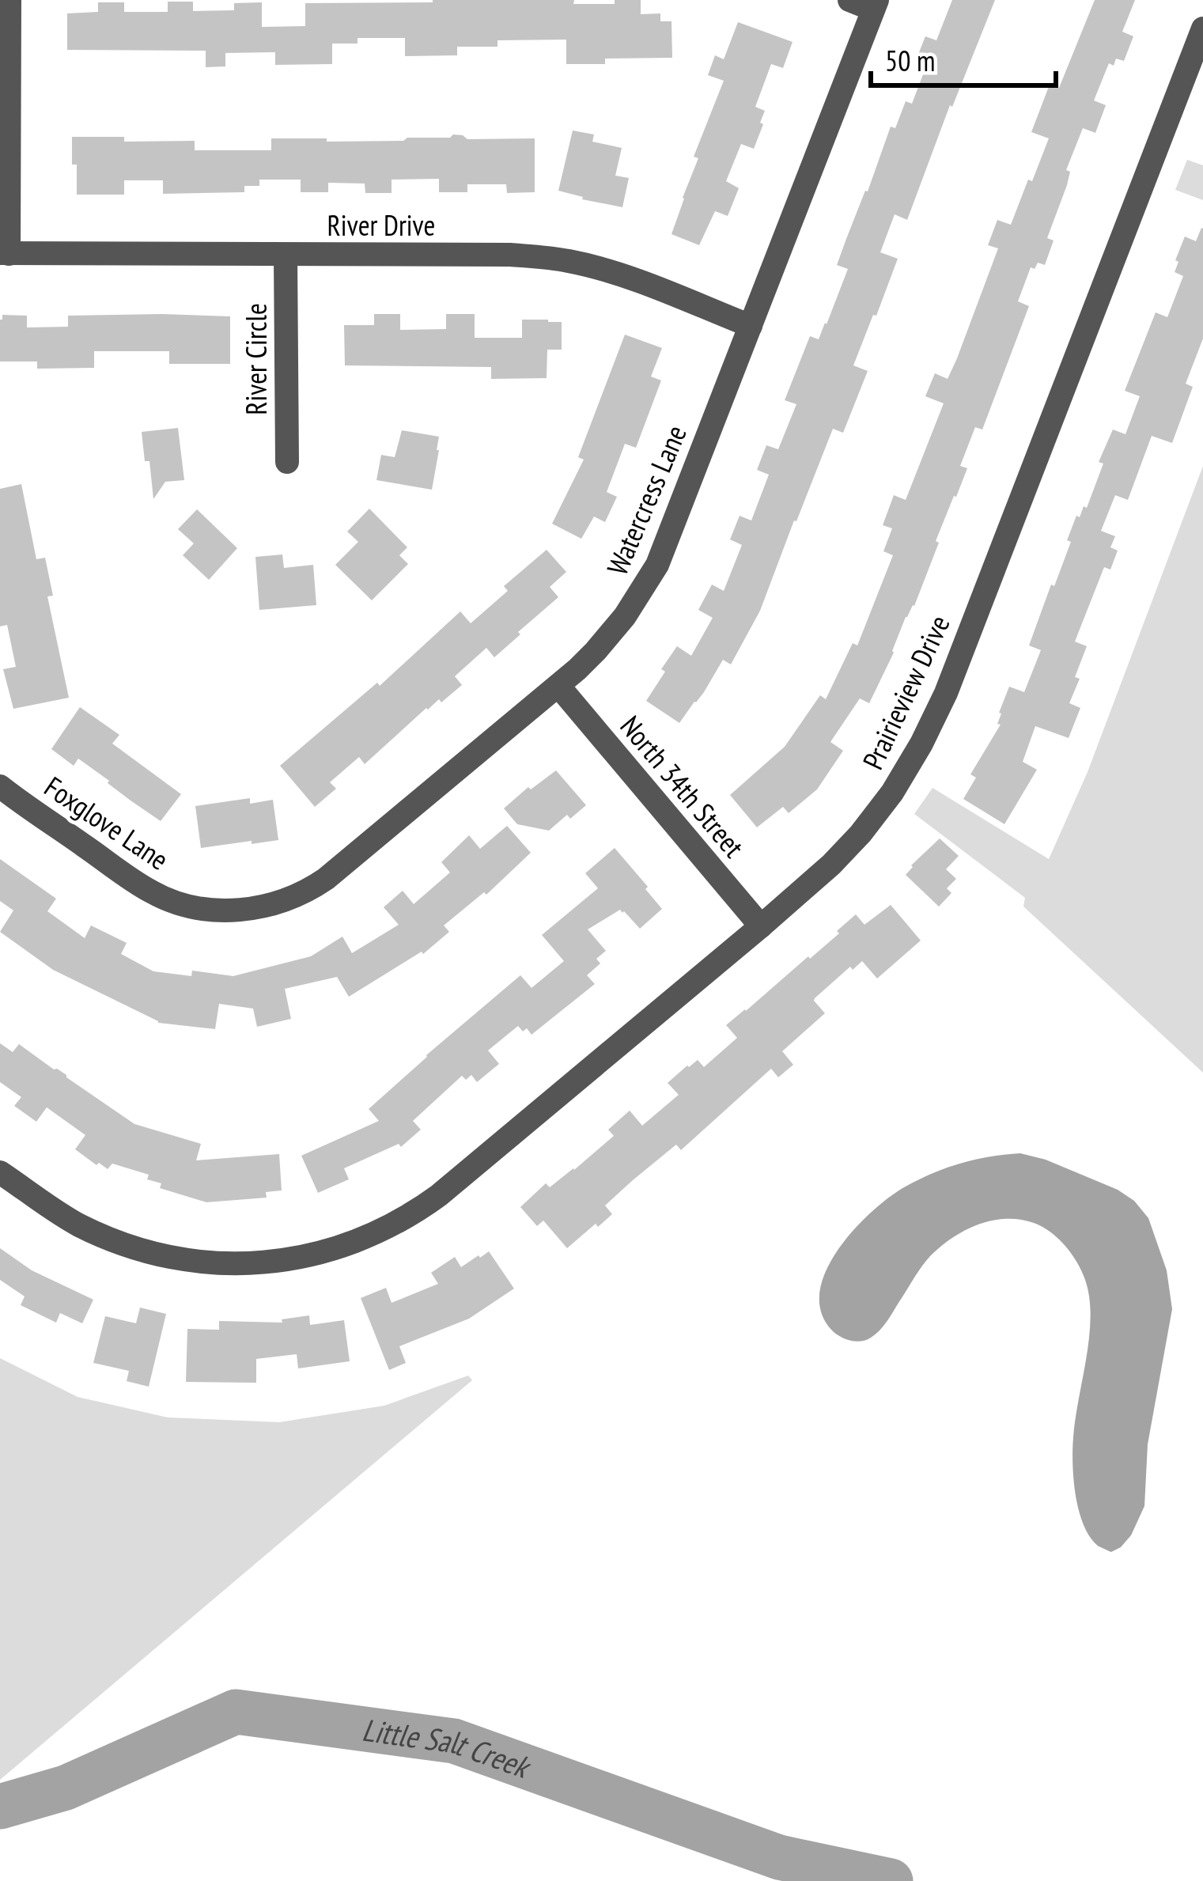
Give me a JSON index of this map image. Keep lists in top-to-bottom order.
{
  "streets": {
    "street": [
      "River Drive",
      "River Circle",
      "Watercress Lane",
      "Prairieview Drive",
      "North 34th Street",
      "Foxglove Lane"
    ]
  },
  "crossings": [
    ["River Drive", "River Circle"],
    ["River Drive", "Watercress Lane"],
    ["Watercress Lane", "North 34th Street"],
    ["Watercress Lane", "Foxglove Lane"],
    ["Prairieview Drive", "North 34th Street"]
  ],
  "water": ["Little Salt Creek"],
  "scale_bar": "50 m"
}
